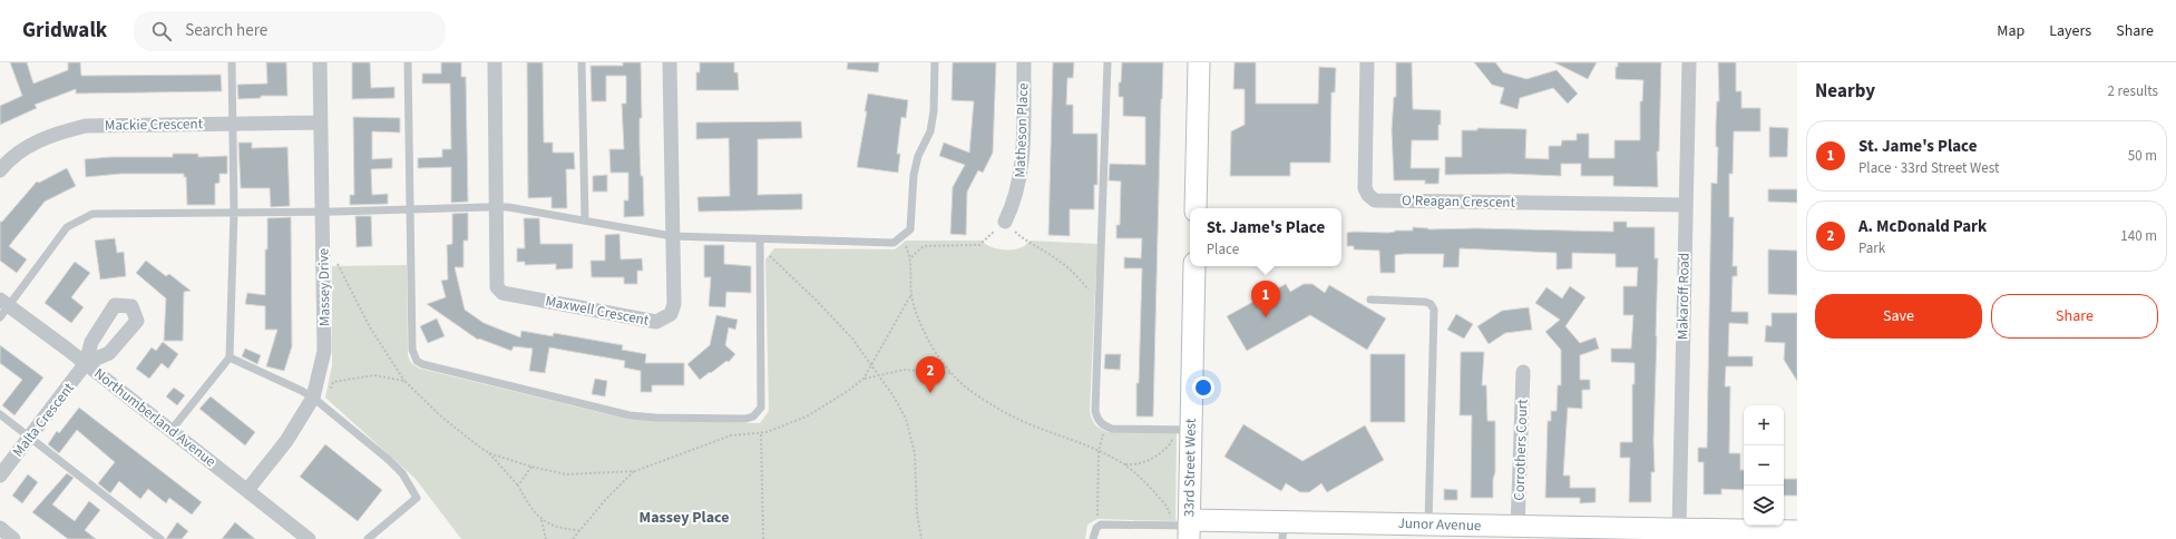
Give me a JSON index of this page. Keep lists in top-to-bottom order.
{
  "streets": {
    "street": [
      "Mackie Crescent",
      "Matheson Place",
      "O'Reagan Crescent",
      "Massey Drive",
      "Makaroff Road",
      "Maxwell Crescent",
      "Northumberland Avenue",
      "Malta Crescent",
      "Corrothers Court",
      "33rd Street West",
      "Junor Avenue"
    ]
  },
  "crossings": [
    ["Mackie Crescent", "Massey Drive"],
    ["O'Reagan Crescent", "Makaroff Road"],
    ["Massey Drive", "Northumberland Avenue"],
    ["Makaroff Road", "Junor Avenue"],
    ["Northumberland Avenue", "Malta Crescent"],
    ["Corrothers Court", "Junor Avenue"],
    ["33rd Street West", "Junor Avenue"]
  ],
  "districts": ["Massey Place"],
  "page": {
    "header": "Gridwalk",
    "search": "Search here",
    "nav": ["Map", "Layers", "Share"],
    "heading": ["Nearby", "2 results"],
    "list": [
      {
        "mark": "1",
        "name": "St. Jame's Place",
        "note": "Place · 33rd Street West",
        "value": "50 m"
      },
      {
        "mark": "2",
        "name": "A. McDonald Park",
        "note": "Park",
        "value": "140 m"
      }
    ],
    "popup": ["St. Jame's Place", "Place"],
    "pins": ["1", "2"],
    "buttons": ["Save", "Share"],
    "map_buttons": ["+", "−"]
  }
}
